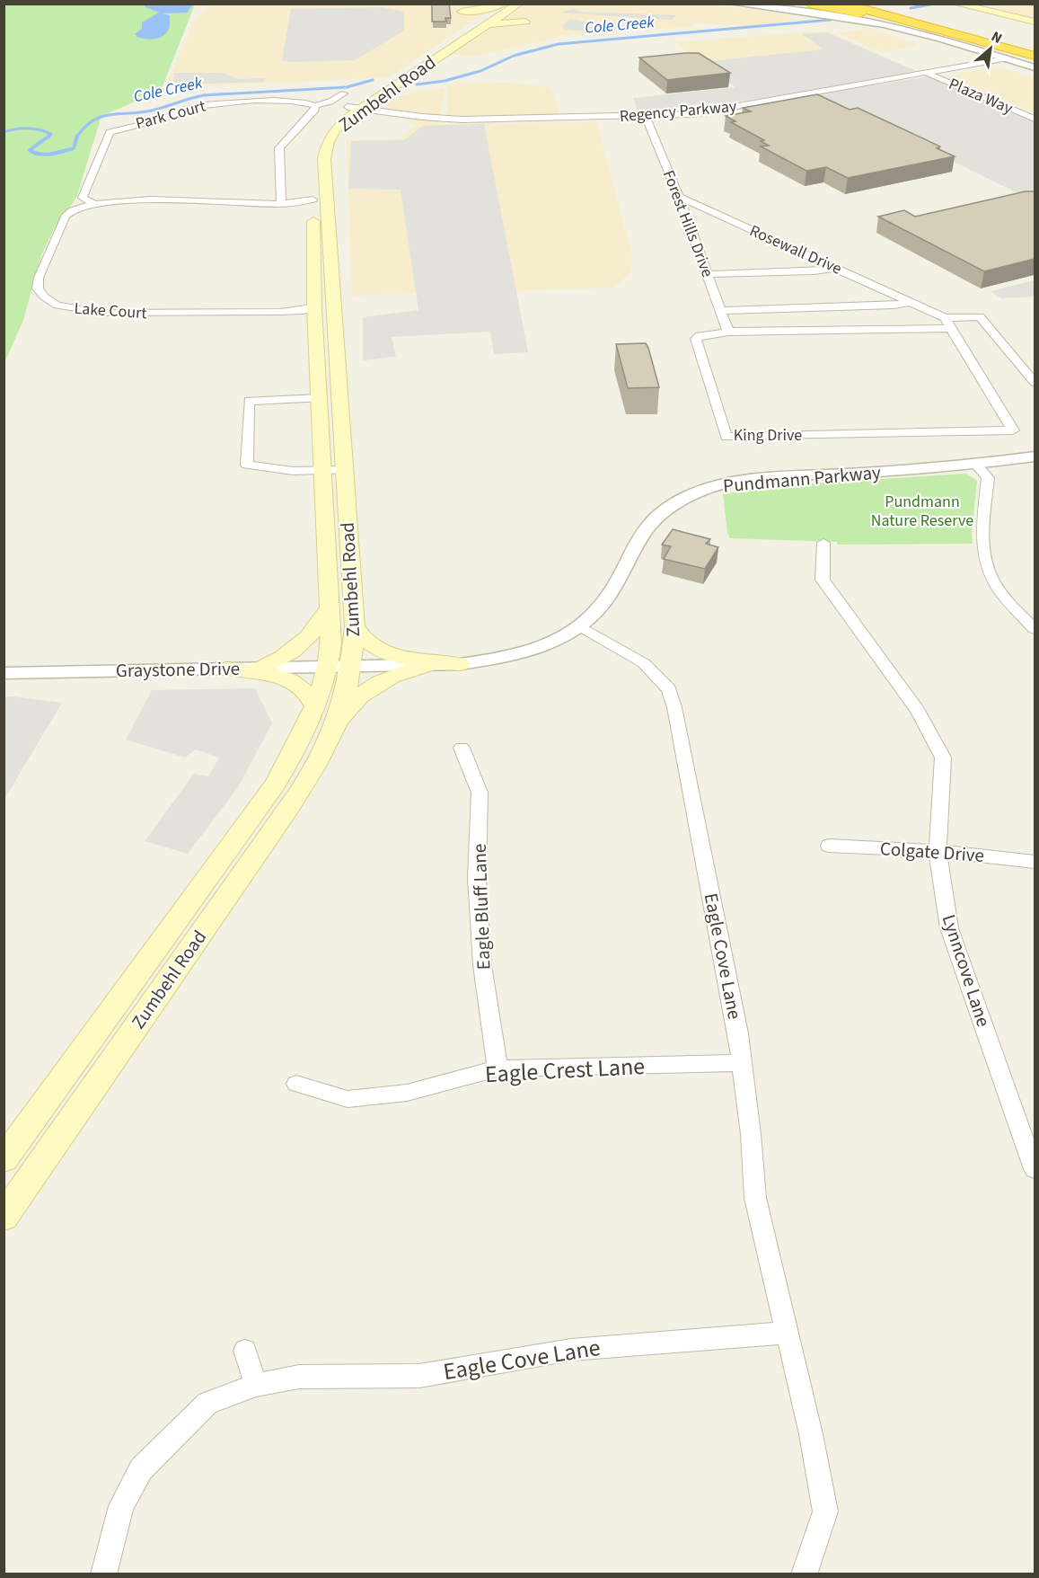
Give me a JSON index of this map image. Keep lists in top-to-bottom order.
{
  "streets": {
    "main road": ["Zumbehl Road"],
    "street": [
      "Plaza Way",
      "Regency Parkway",
      "Park Court",
      "Forest Hills Drive",
      "Rosewall Drive",
      "Lake Court",
      "King Drive",
      "Pundmann Parkway",
      "Graystone Drive",
      "Colgate Drive",
      "Eagle Bluff Lane",
      "Eagle Cove Lane",
      "Lynncove Lane",
      "Eagle Crest Lane"
    ]
  },
  "crossings": [
    ["Zumbehl Road", "Regency Parkway"],
    ["Zumbehl Road", "Lake Court"],
    ["Zumbehl Road", "Pundmann Parkway"],
    ["Zumbehl Road", "Graystone Drive"],
    ["Plaza Way", "Regency Parkway"],
    ["Regency Parkway", "Forest Hills Drive"],
    ["Park Court", "Lake Court"],
    ["Forest Hills Drive", "Rosewall Drive"],
    ["Forest Hills Drive", "King Drive"],
    ["Rosewall Drive", "King Drive"],
    ["Pundmann Parkway", "Graystone Drive"],
    ["Pundmann Parkway", "Eagle Cove Lane"],
    ["Colgate Drive", "Lynncove Lane"],
    ["Eagle Bluff Lane", "Eagle Crest Lane"],
    ["Eagle Cove Lane", "Eagle Crest Lane"]
  ],
  "water": ["Cole Creek"],
  "parks": ["Pundmann Nature Reserve"],
  "north": "top right"
}
